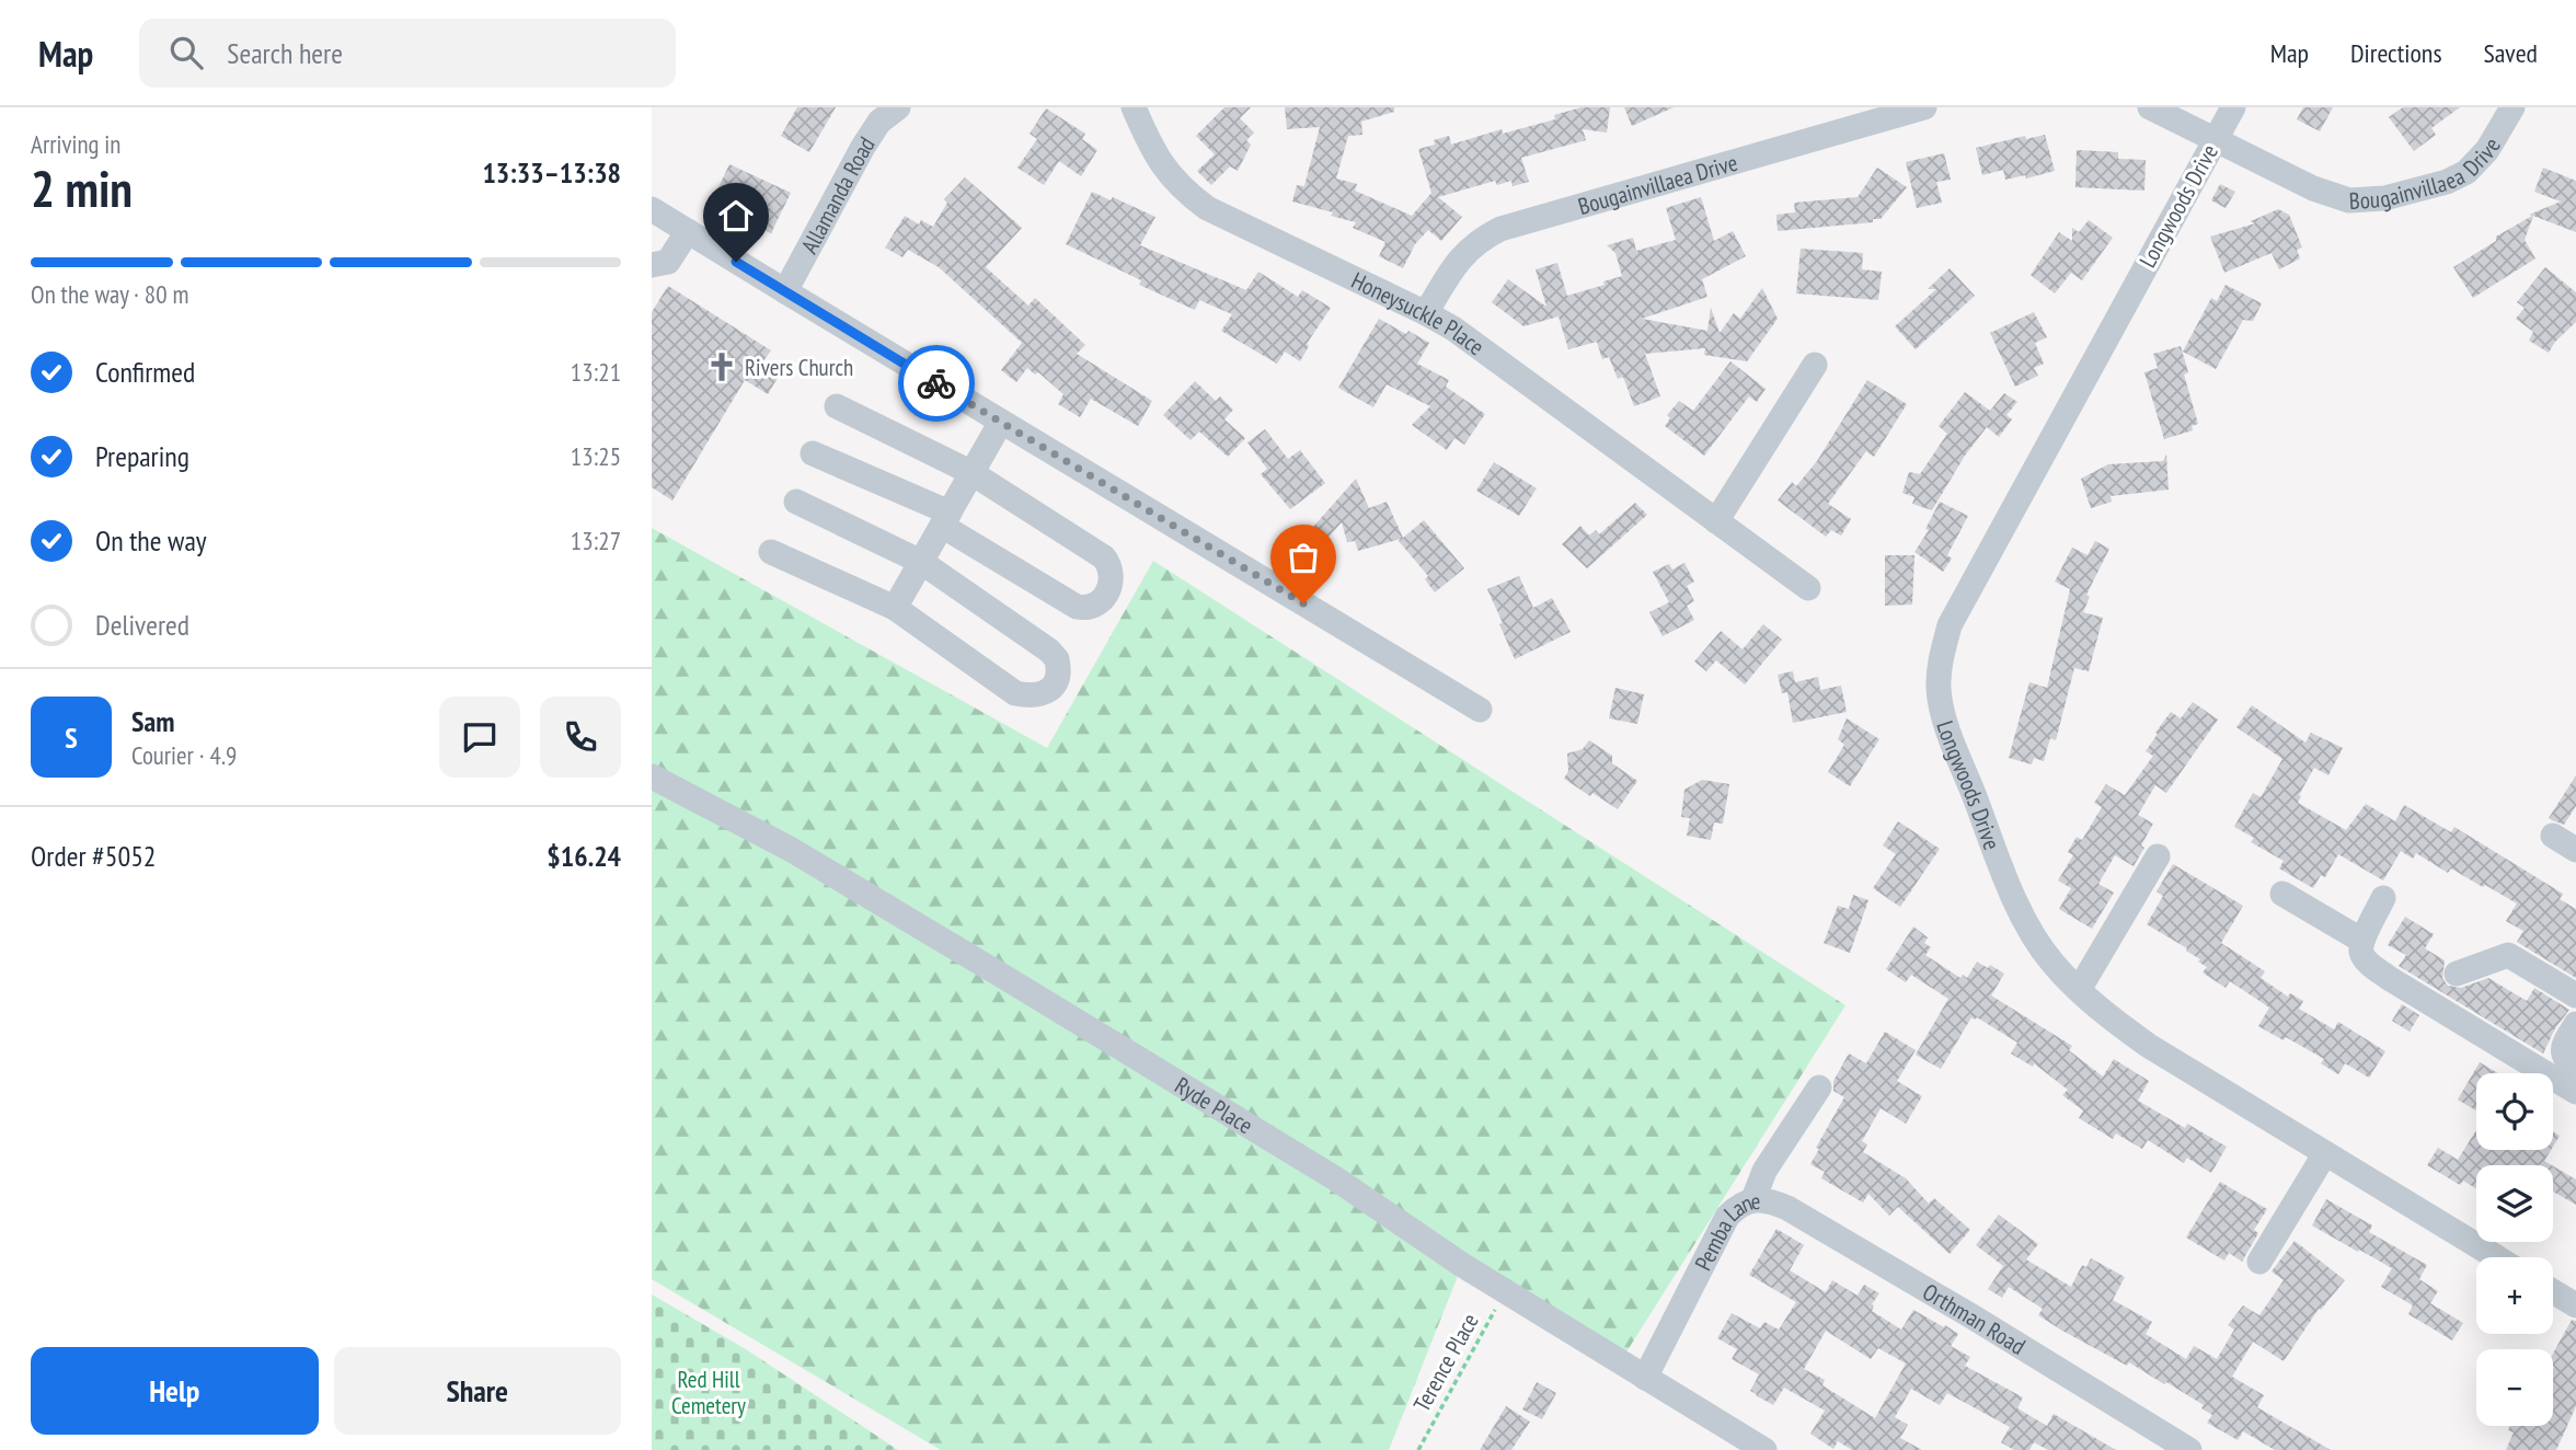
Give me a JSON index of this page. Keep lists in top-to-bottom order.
{
  "streets": {
    "street": [
      "Bougainvillaea Drive",
      "Allamanda Road",
      "Longwoods Drive",
      "Honeysuckle Place",
      "Ryde Place",
      "Pemba Lane",
      "Orthman Road"
    ],
    "path": ["Terence Place"]
  },
  "crossings": [
    ["Bougainvillaea Drive", "Longwoods Drive"],
    ["Bougainvillaea Drive", "Honeysuckle Place"],
    ["Ryde Place", "Pemba Lane"],
    ["Ryde Place", "Terence Place"],
    ["Pemba Lane", "Orthman Road"]
  ],
  "parks": ["Red Hill Cemetery"],
  "places": {
    "church": ["Rivers Church"]
  },
  "page": {
    "header": "Map",
    "search": "Search here",
    "nav": ["Map", "Directions", "Saved"],
    "heading": ["2 min", "Arriving in", "13:33–13:38"],
    "panel": [
      "Sam",
      "Courier · 4.9",
      "Order #5052",
      "$16.24"
    ],
    "bar": "On the way · 80 m",
    "list": [
      ["Confirmed", "13:21"],
      ["Preparing", "13:25"],
      ["On the way", "13:27"],
      "Delivered"
    ],
    "round": "S",
    "map_buttons": ["+", "−"],
    "buttons": ["Help", "Share"]
  }
}
